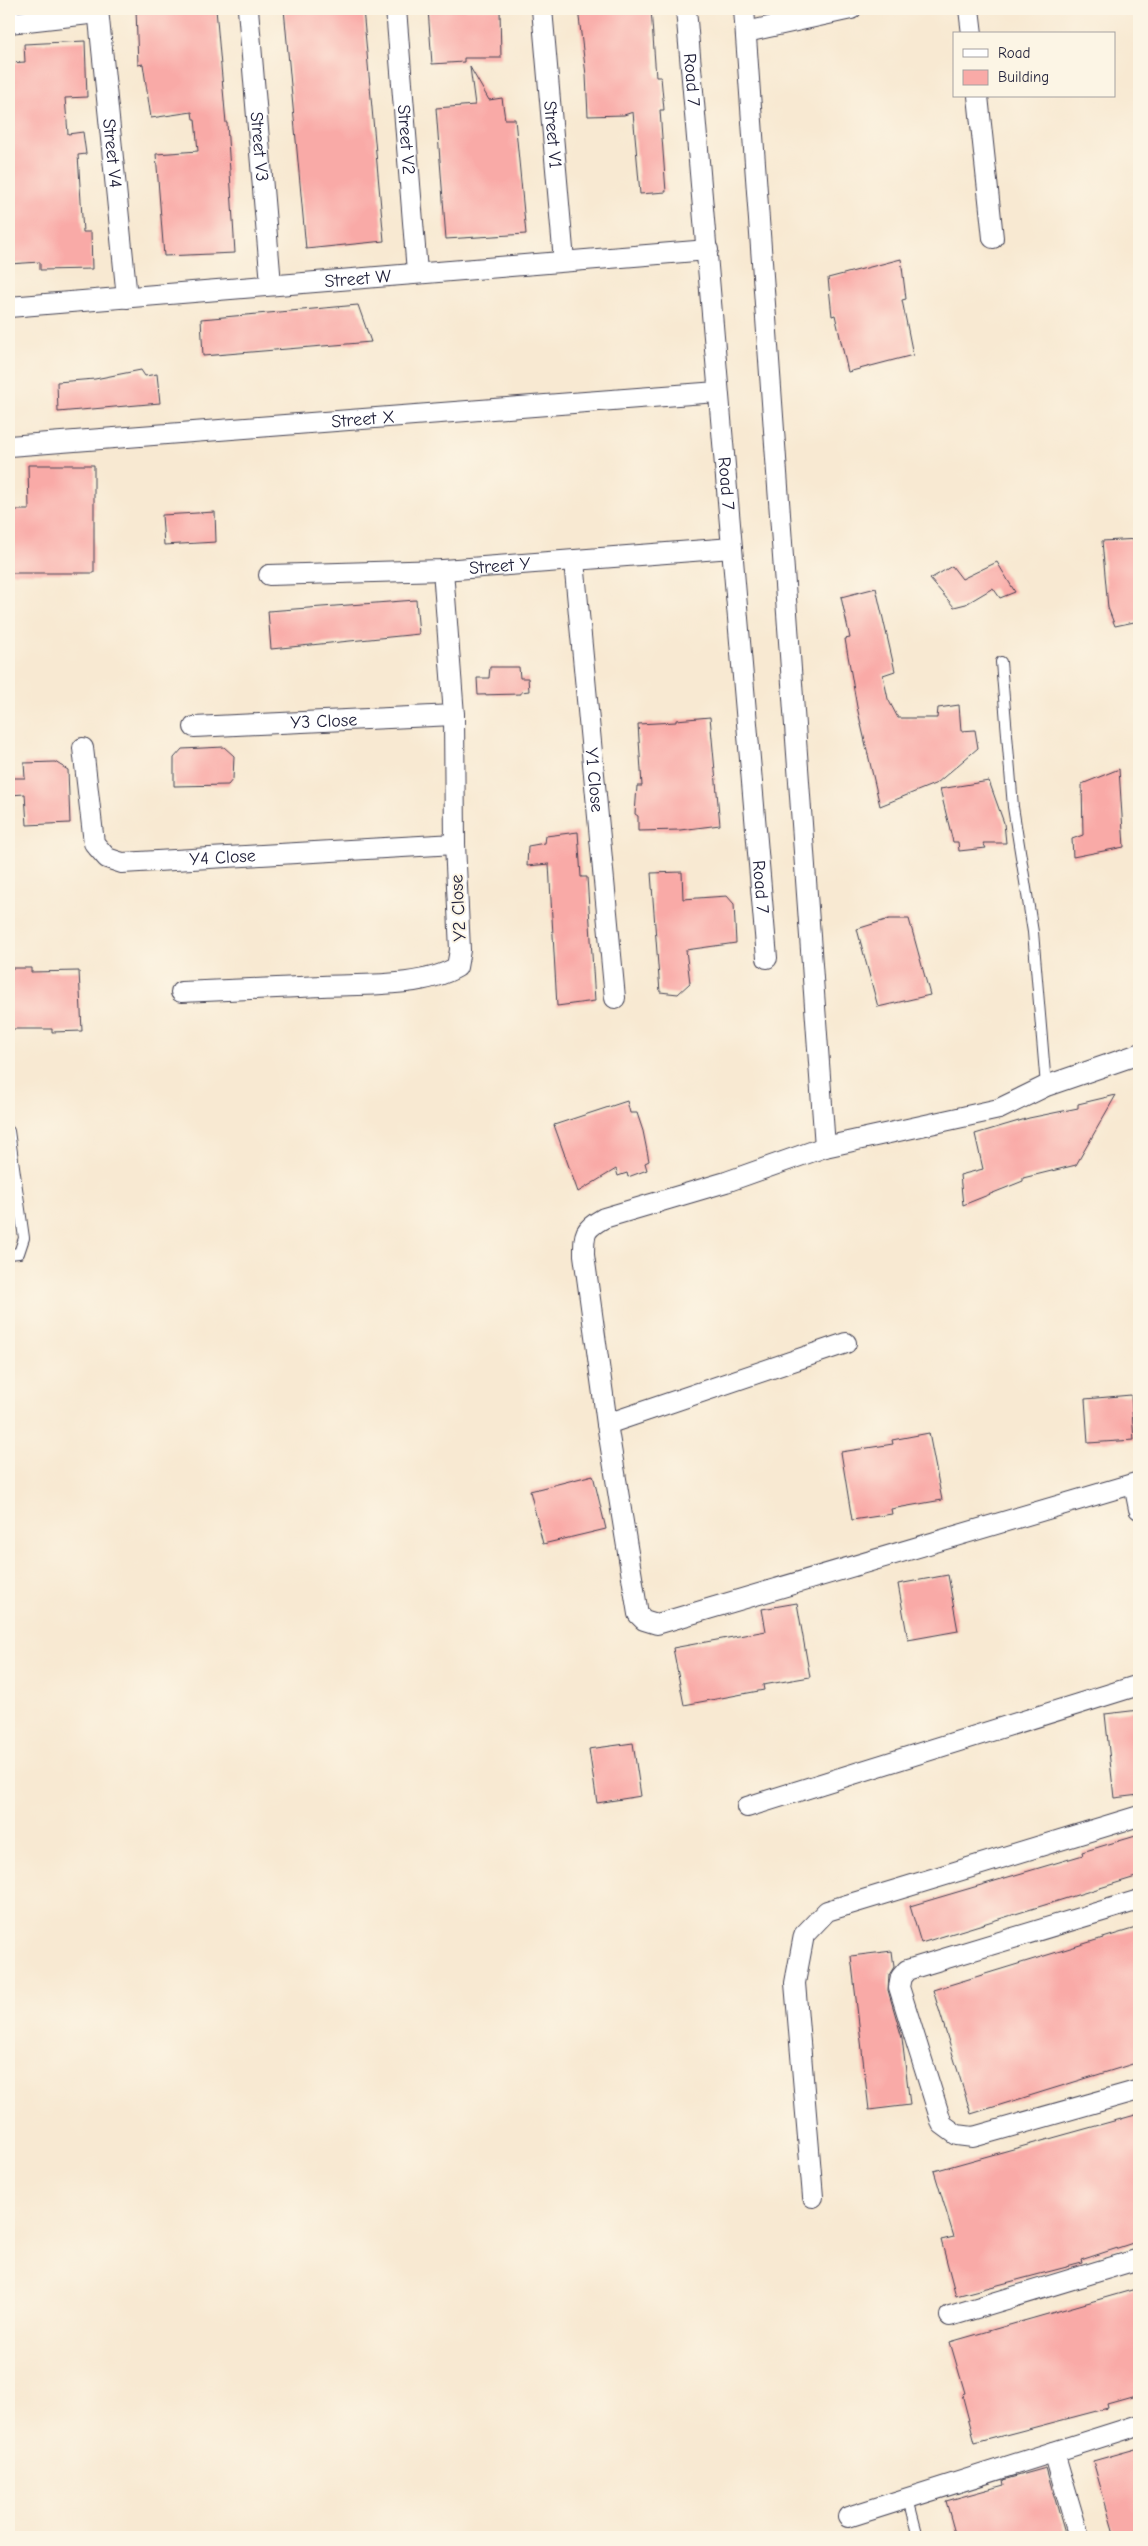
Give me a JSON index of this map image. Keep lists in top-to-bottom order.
{
  "streets": {
    "street": [
      "Road 7",
      "Street V1",
      "Street V2",
      "Street V3",
      "Street V4",
      "Street W",
      "Street X",
      "Street Y",
      "Y3 Close",
      "Y1 Close",
      "Y4 Close",
      "Y2 Close"
    ]
  },
  "crossings": [
    ["Road 7", "Street W"],
    ["Road 7", "Street X"],
    ["Road 7", "Street Y"],
    ["Street V1", "Street W"],
    ["Street V2", "Street W"],
    ["Street V3", "Street W"],
    ["Street V4", "Street W"],
    ["Street Y", "Y1 Close"],
    ["Street Y", "Y2 Close"],
    ["Y3 Close", "Y2 Close"],
    ["Y4 Close", "Y2 Close"]
  ],
  "legend": ["Road", "Building"]
}
